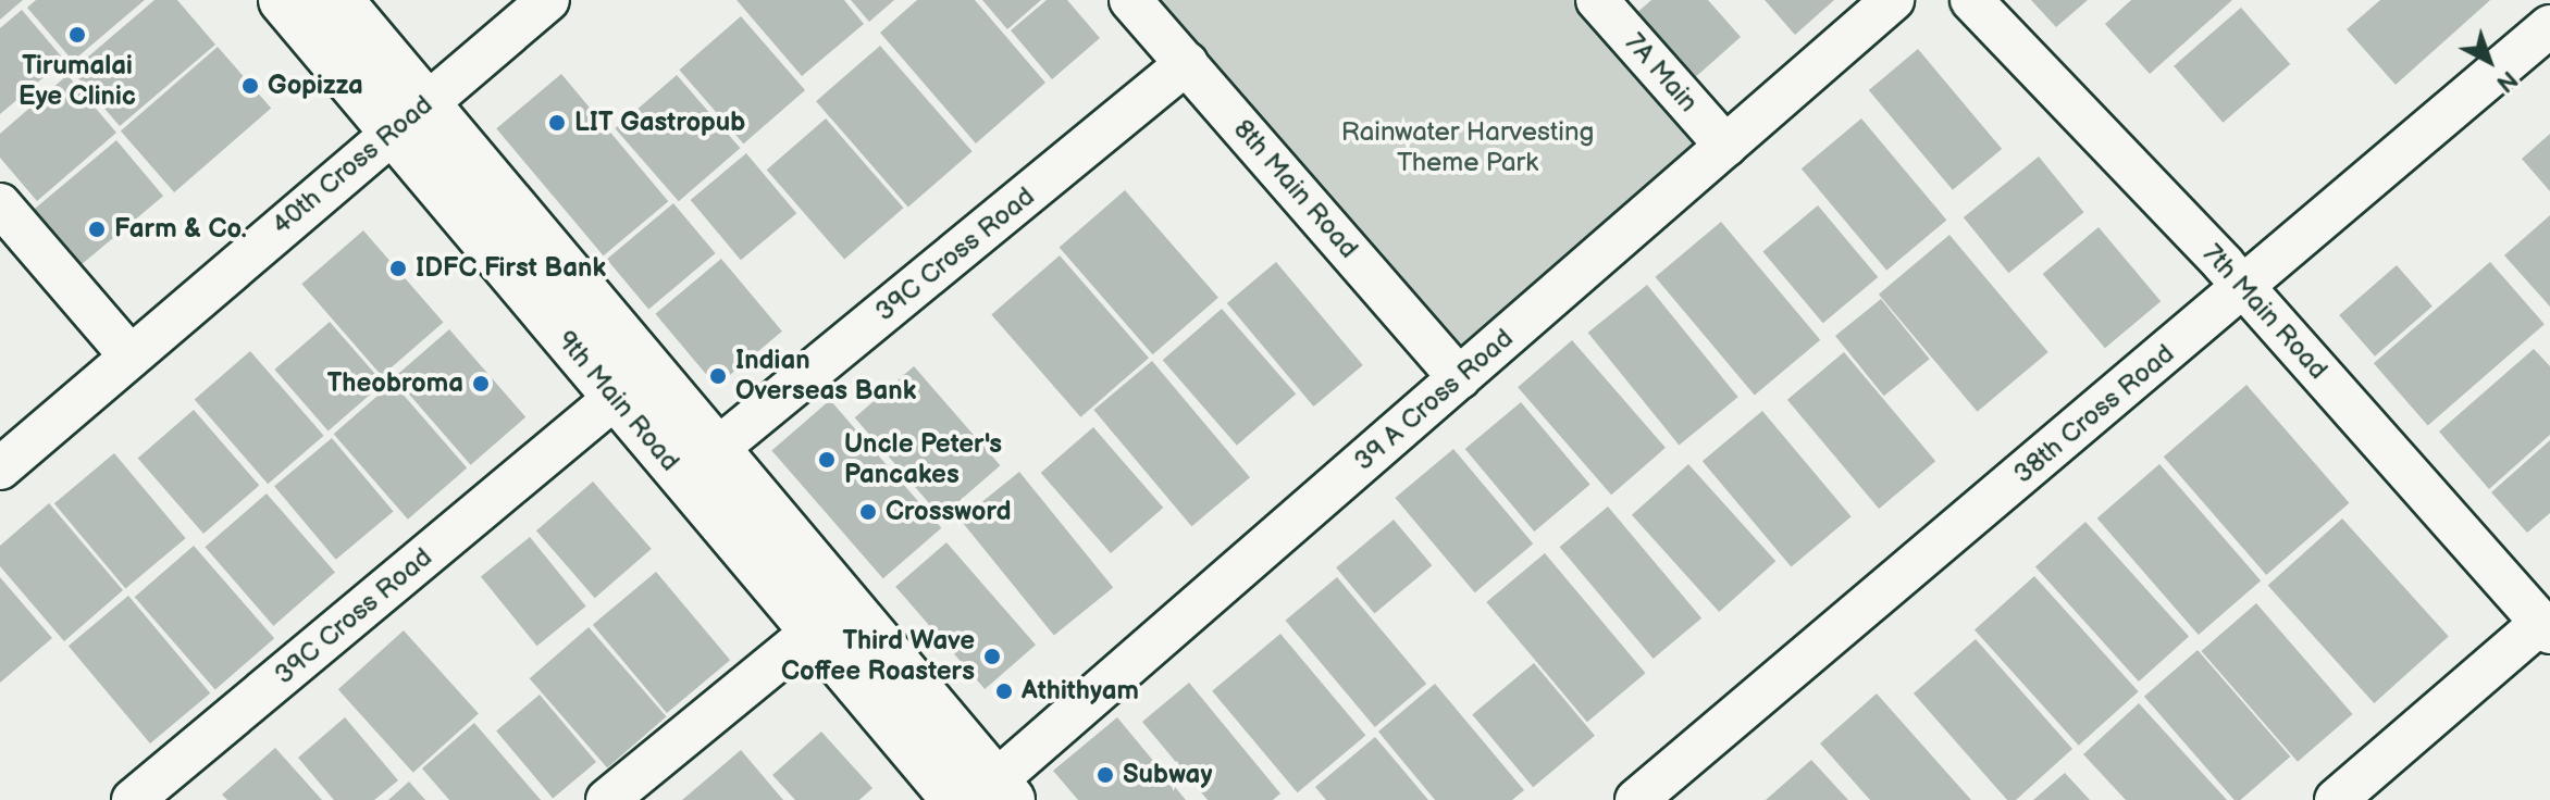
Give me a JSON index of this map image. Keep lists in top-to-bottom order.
{
  "streets": {
    "main road": ["9th Main Road"],
    "street": [
      "7A Main",
      "40th Cross Road",
      "8th Main Road",
      "39C Cross Road",
      "7th Main Road",
      "39 A Cross Road",
      "38th Cross Road"
    ]
  },
  "crossings": [
    ["7A Main", "39 A Cross Road"],
    ["40th Cross Road", "9th Main Road"],
    ["8th Main Road", "39C Cross Road"],
    ["8th Main Road", "39 A Cross Road"],
    ["39C Cross Road", "9th Main Road"],
    ["7th Main Road", "38th Cross Road"],
    ["39 A Cross Road", "9th Main Road"]
  ],
  "parks": ["Rainwater Harvesting Theme Park"],
  "places": [
    "Tirumalai Eye Clinic",
    "Gopizza",
    "LIT Gastropub",
    "Farm & Co.",
    "IDFC First Bank",
    "Indian Overseas Bank",
    "Theobroma",
    "Uncle Peter's Pancakes",
    "Crossword",
    "Third Wave Coffee Roasters",
    "Athithyam",
    "Subway"
  ],
  "north": "bottom right"
}
